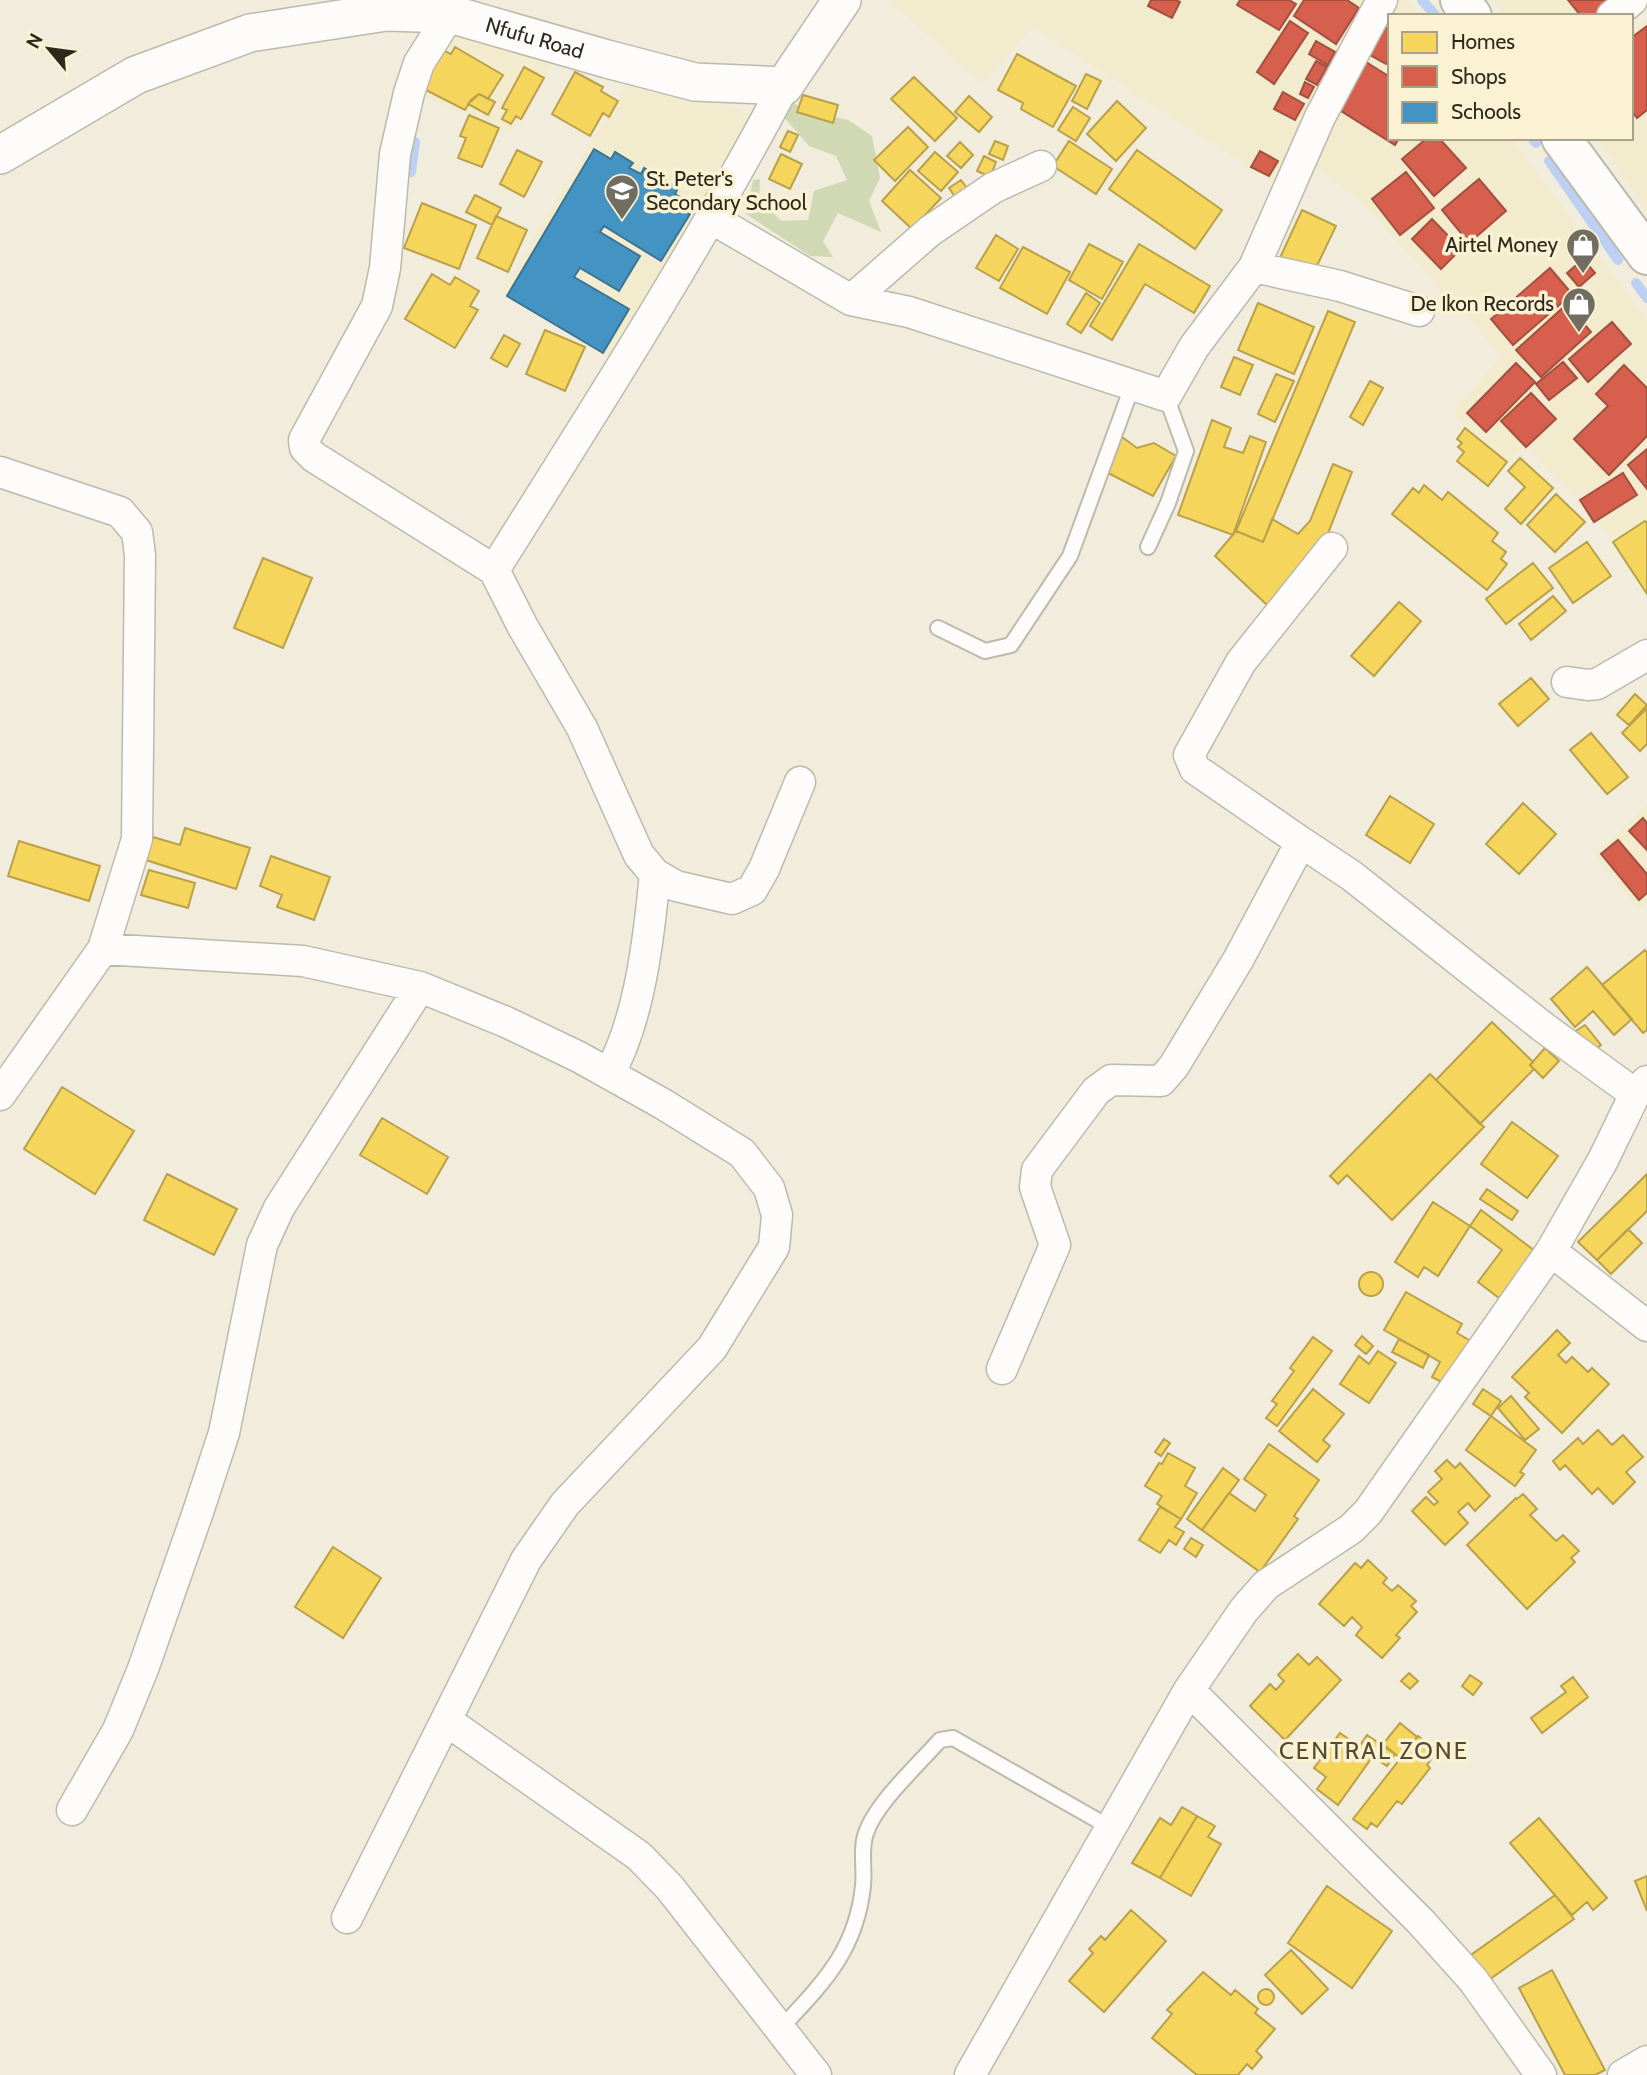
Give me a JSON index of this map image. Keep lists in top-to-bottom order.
{
  "streets": {
    "street": ["Nfufu Road"]
  },
  "districts": ["CENTRAL ZONE"],
  "places": {
    "school or university": ["St. Peter's Secondary School"],
    "shop": ["Airtel Money", "De Ikon Records"]
  },
  "legend": ["Homes", "Shops", "Schools"],
  "north": "top left"
}
